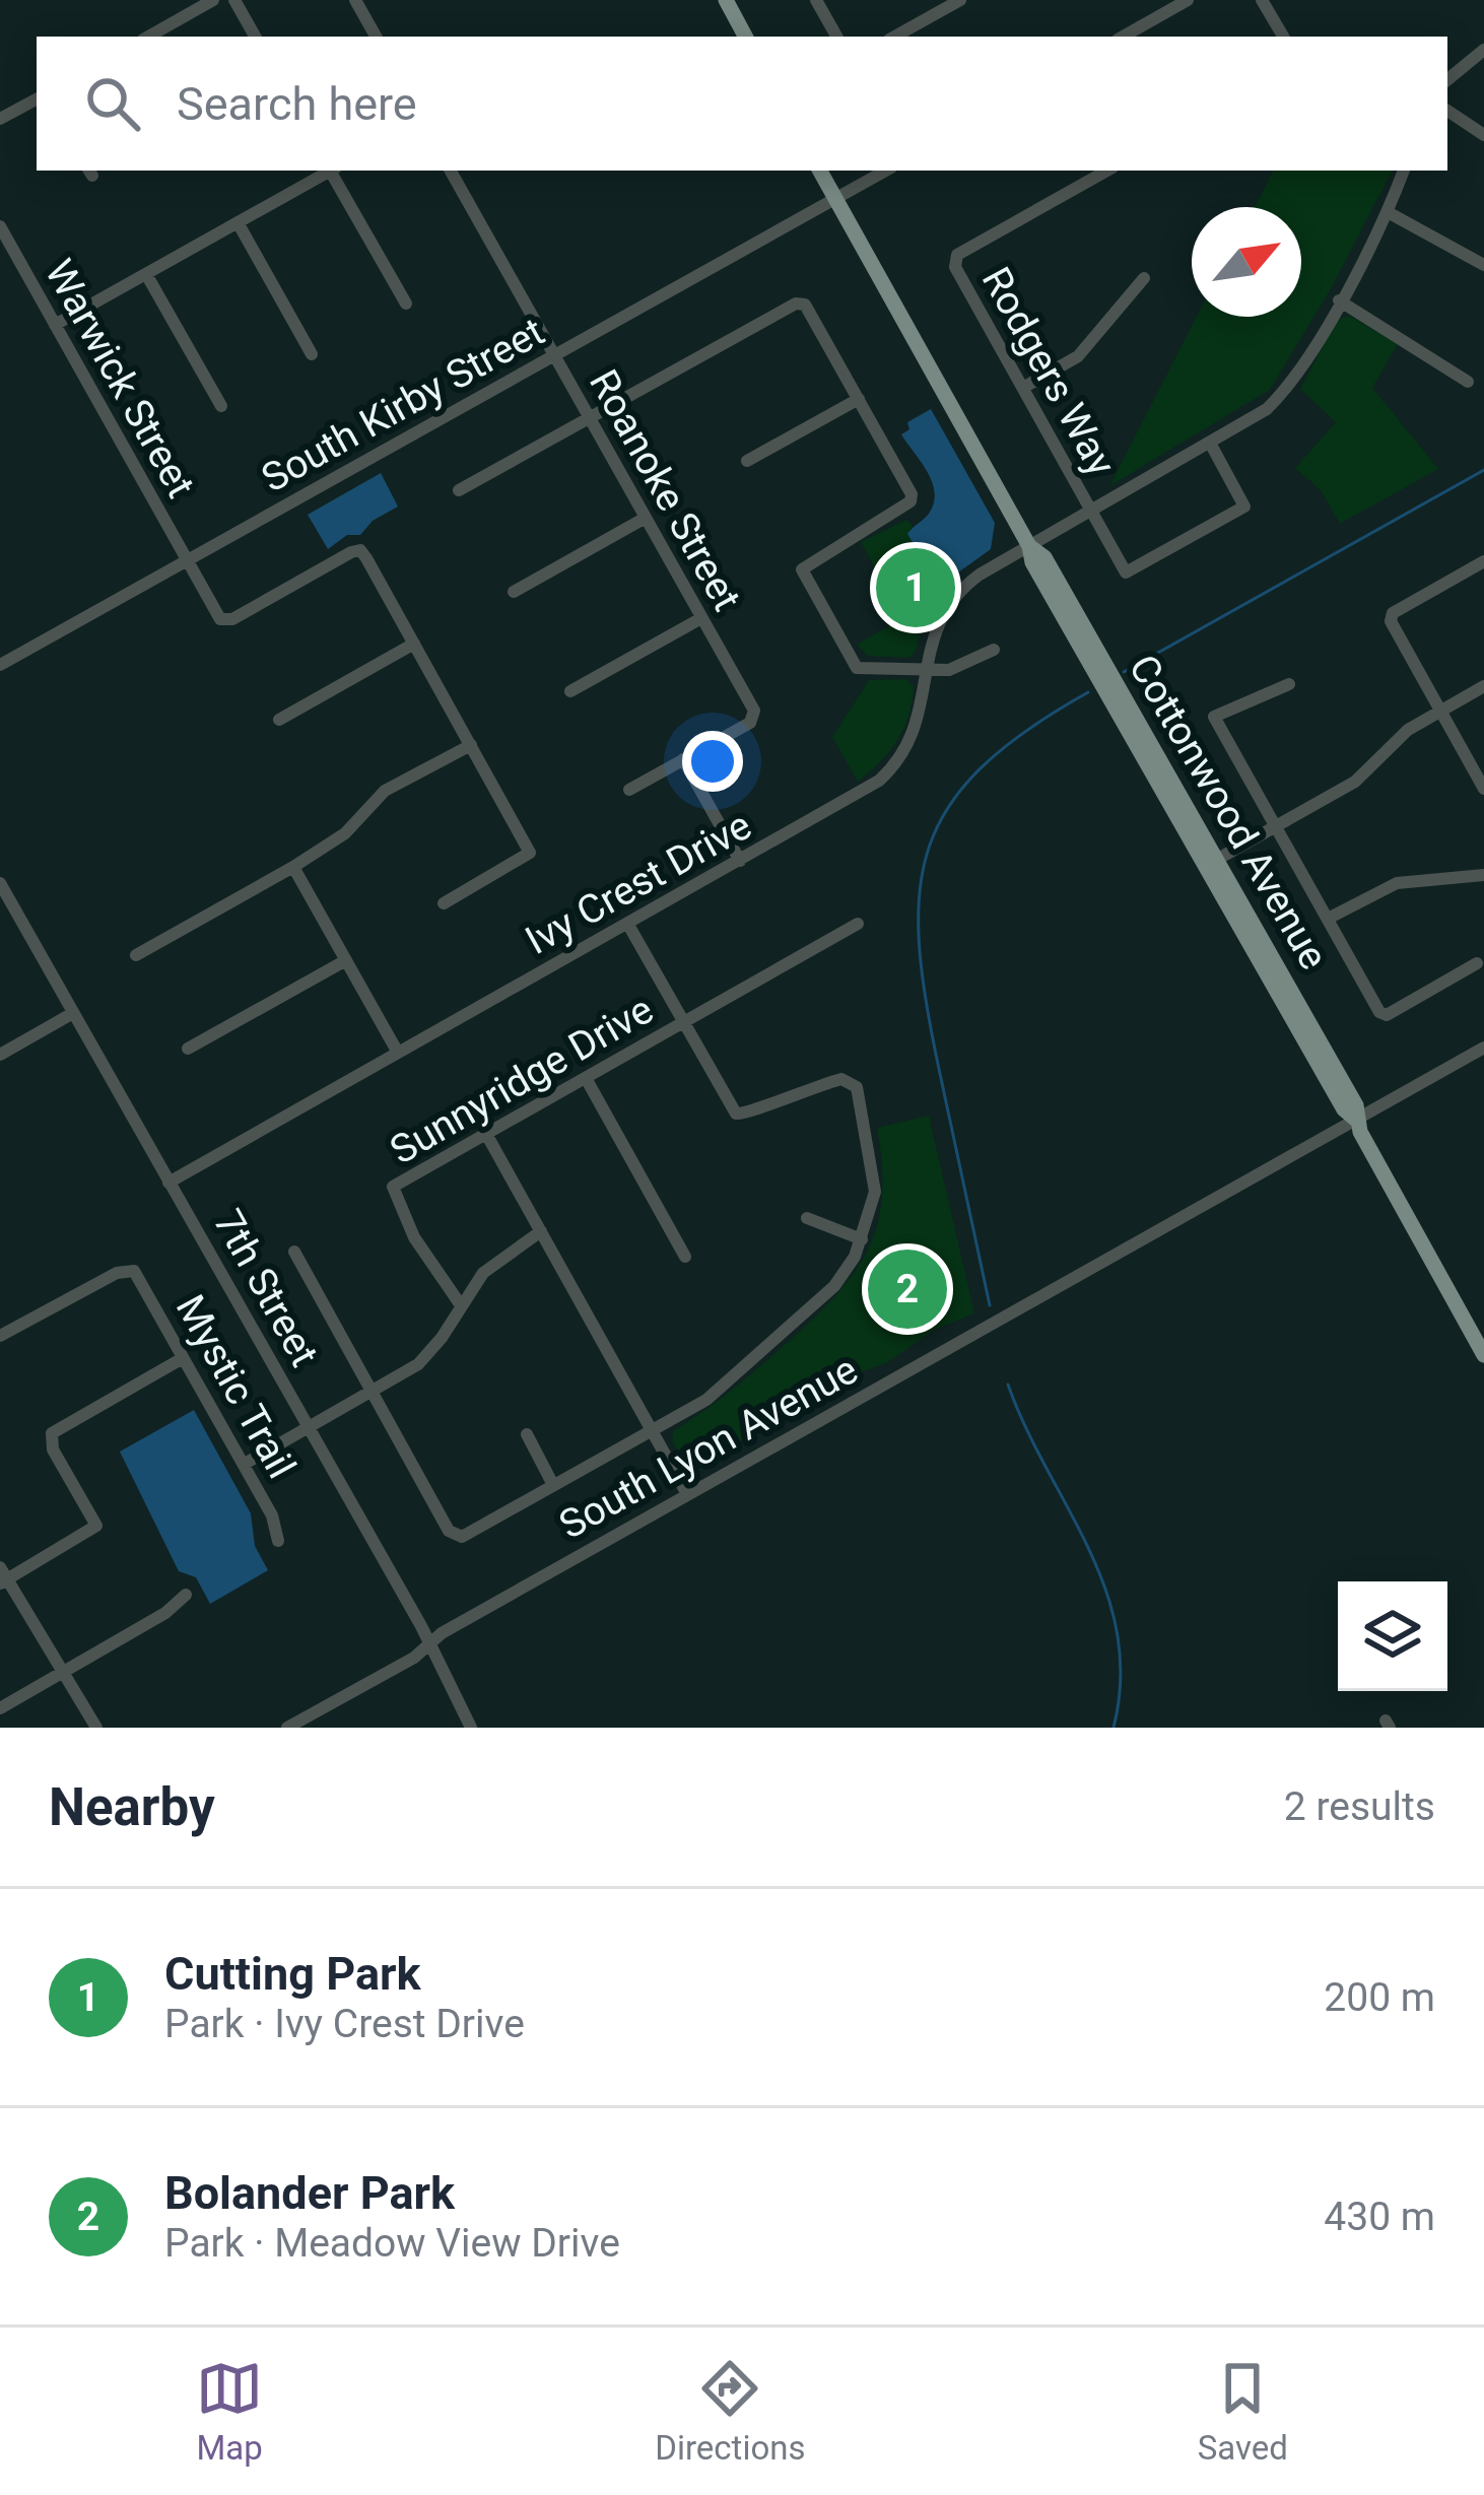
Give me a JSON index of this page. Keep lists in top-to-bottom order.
{
  "streets": {
    "main road": ["Cottonwood Avenue"],
    "street": [
      "Rodgers Way",
      "Warwick Street",
      "South Kirby Street",
      "Roanoke Street",
      "Ivy Crest Drive",
      "Sunnyridge Drive",
      "7th Street",
      "Mystic Trail",
      "South Lyon Avenue"
    ]
  },
  "crossings": [
    ["Rodgers Way", "Ivy Crest Drive"],
    ["Warwick Street", "South Kirby Street"],
    ["South Kirby Street", "Roanoke Street"],
    ["South Kirby Street", "Cottonwood Avenue"],
    ["Cottonwood Avenue", "Ivy Crest Drive"],
    ["Cottonwood Avenue", "South Lyon Avenue"],
    ["Ivy Crest Drive", "7th Street"],
    ["7th Street", "South Lyon Avenue"]
  ],
  "north": "top right",
  "page": {
    "search": "Search here",
    "pins": ["1", "2"],
    "heading": ["Nearby", "2 results"],
    "list": [
      {
        "mark": "1",
        "name": "Cutting Park",
        "note": "Park · Ivy Crest Drive",
        "value": "200 m"
      },
      {
        "mark": "2",
        "name": "Bolander Park",
        "note": "Park · Meadow View Drive",
        "value": "430 m"
      }
    ],
    "nav": ["Map", "Directions", "Saved"]
  }
}
